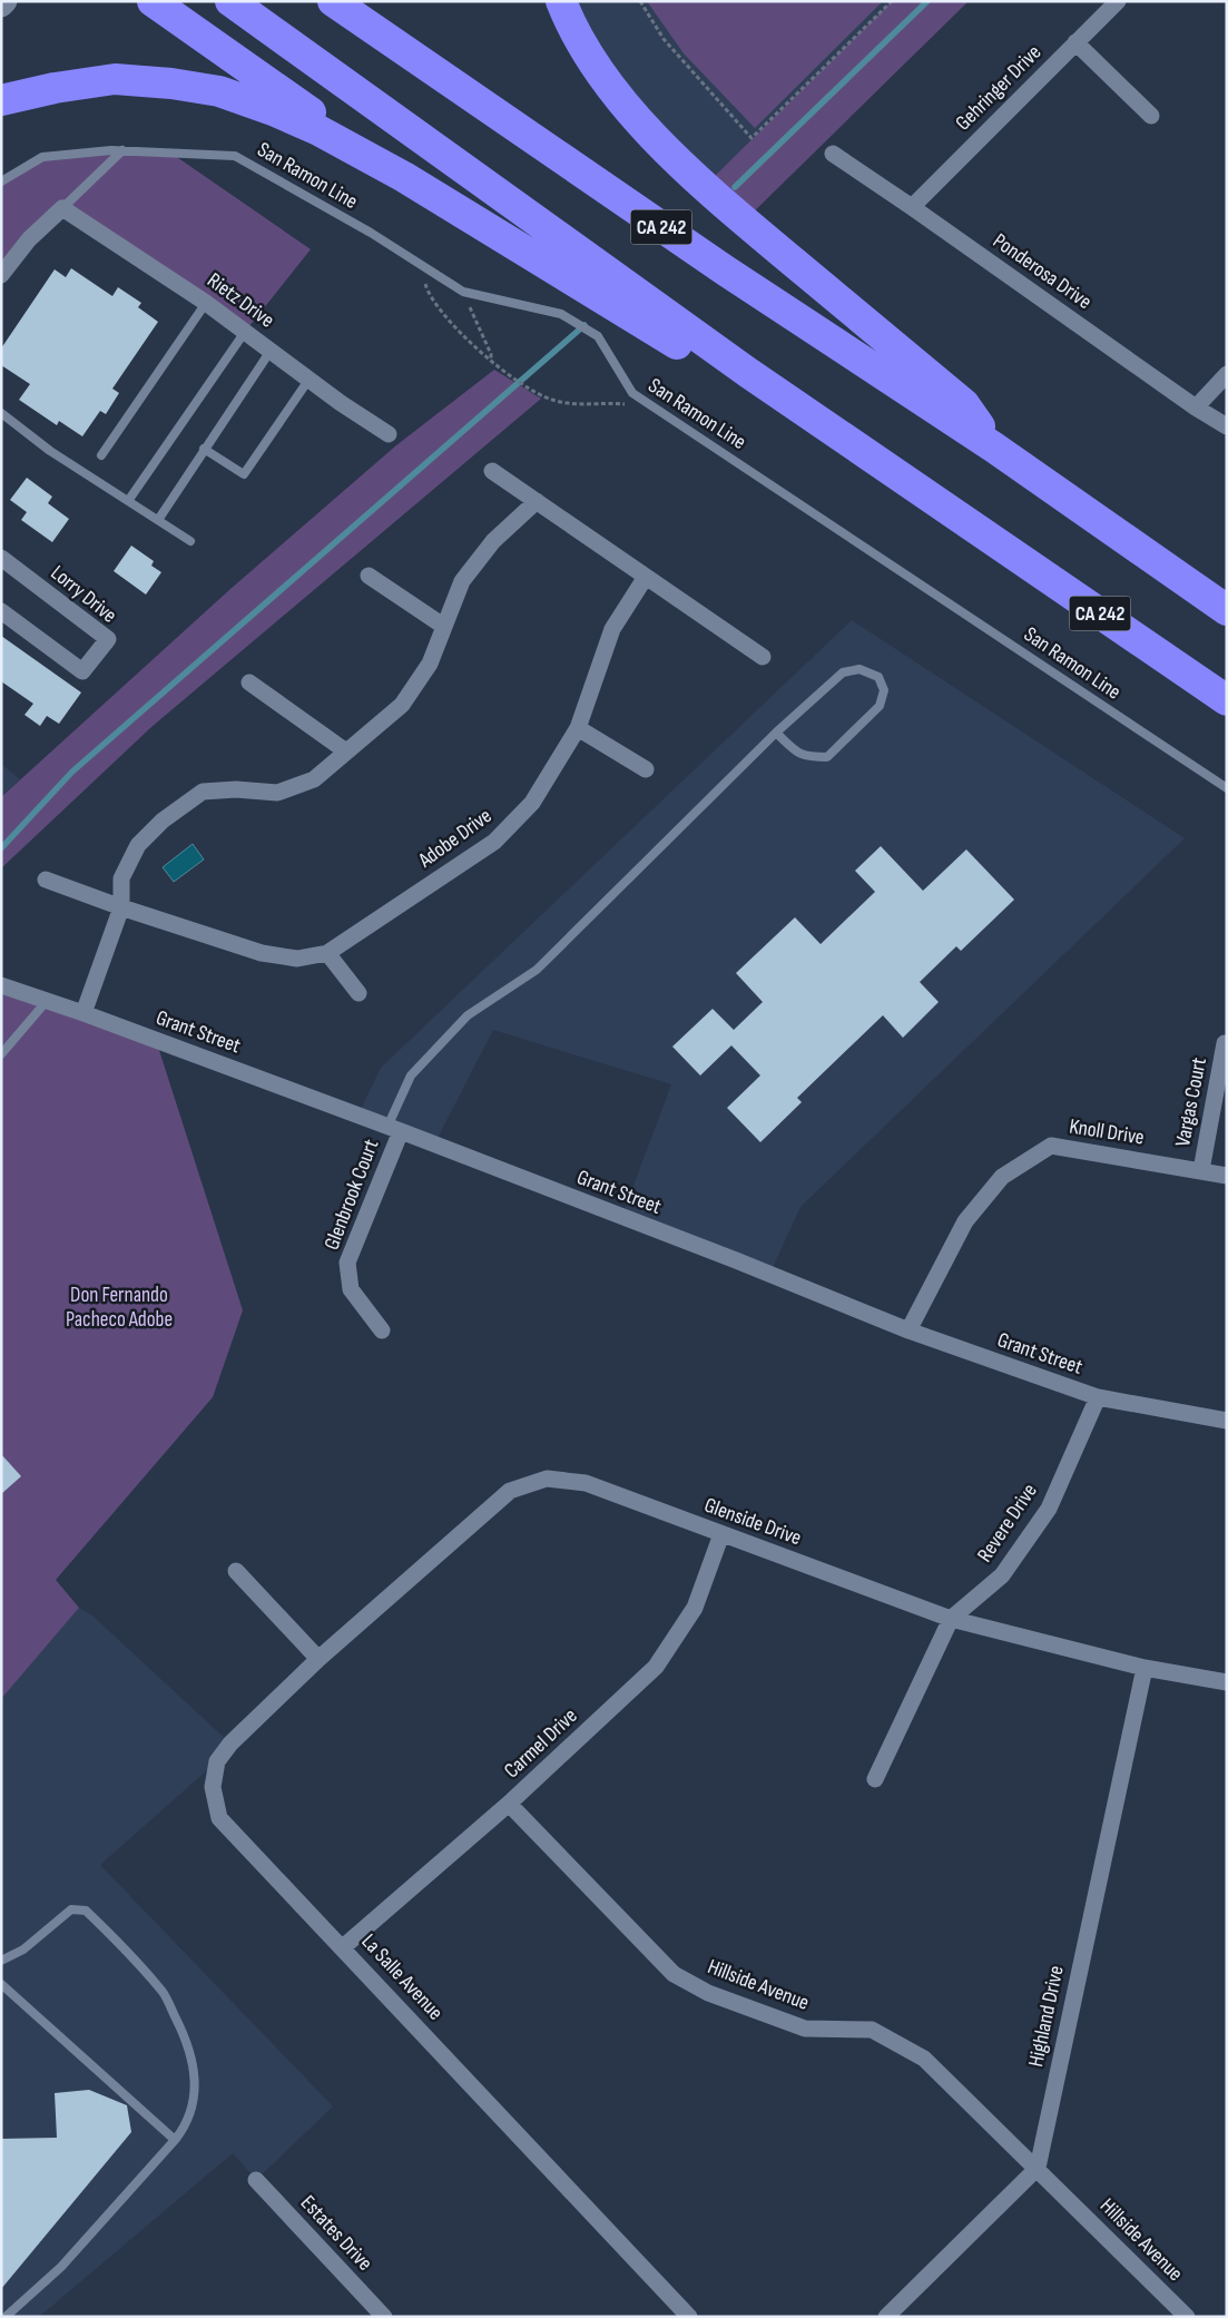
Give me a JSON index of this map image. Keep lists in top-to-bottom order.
{
  "streets": {
    "highway": ["CA 242"],
    "street": [
      "Gehringer Drive",
      "Ponderosa Drive",
      "Rietz Drive",
      "Lorry Drive",
      "Adobe Drive",
      "Grant Street",
      "Vargas Court",
      "Knoll Drive",
      "Glenbrook Court",
      "Glenside Drive",
      "Revere Drive",
      "Carmel Drive",
      "La Salle Avenue",
      "Hillside Avenue",
      "Highland Drive",
      "Estates Drive"
    ],
    "lane": ["San Ramon Line"]
  },
  "crossings": [
    ["Gehringer Drive", "Ponderosa Drive"],
    ["Grant Street", "Knoll Drive"],
    ["Grant Street", "Glenbrook Court"],
    ["Grant Street", "Revere Drive"],
    ["Vargas Court", "Knoll Drive"],
    ["Glenside Drive", "Revere Drive"],
    ["Glenside Drive", "Carmel Drive"],
    ["Glenside Drive", "La Salle Avenue"],
    ["Glenside Drive", "Highland Drive"],
    ["Carmel Drive", "La Salle Avenue"],
    ["Carmel Drive", "Hillside Avenue"],
    ["Hillside Avenue", "Highland Drive"]
  ],
  "parks": ["Don Fernando Pacheco Adobe"]
}
